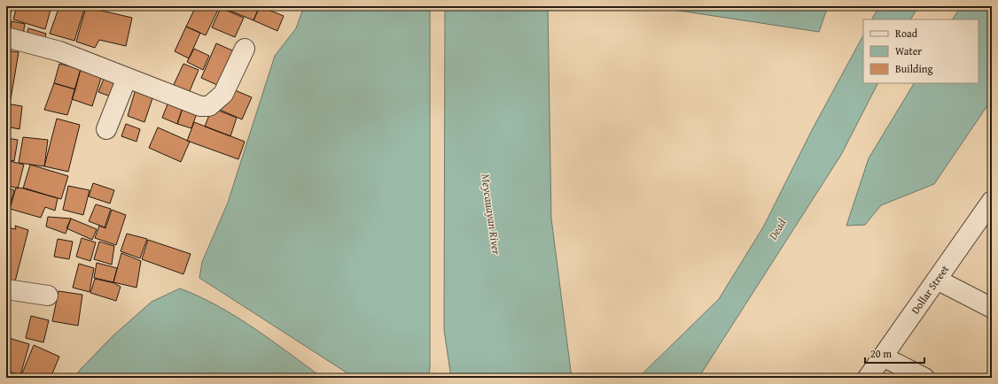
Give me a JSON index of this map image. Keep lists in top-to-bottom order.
{
  "streets": {
    "street": ["Dollar Street"]
  },
  "water": ["Meycauayan River", "Dead"],
  "legend": ["Road", "Water", "Building"],
  "scale_bar": "20 m"
}
